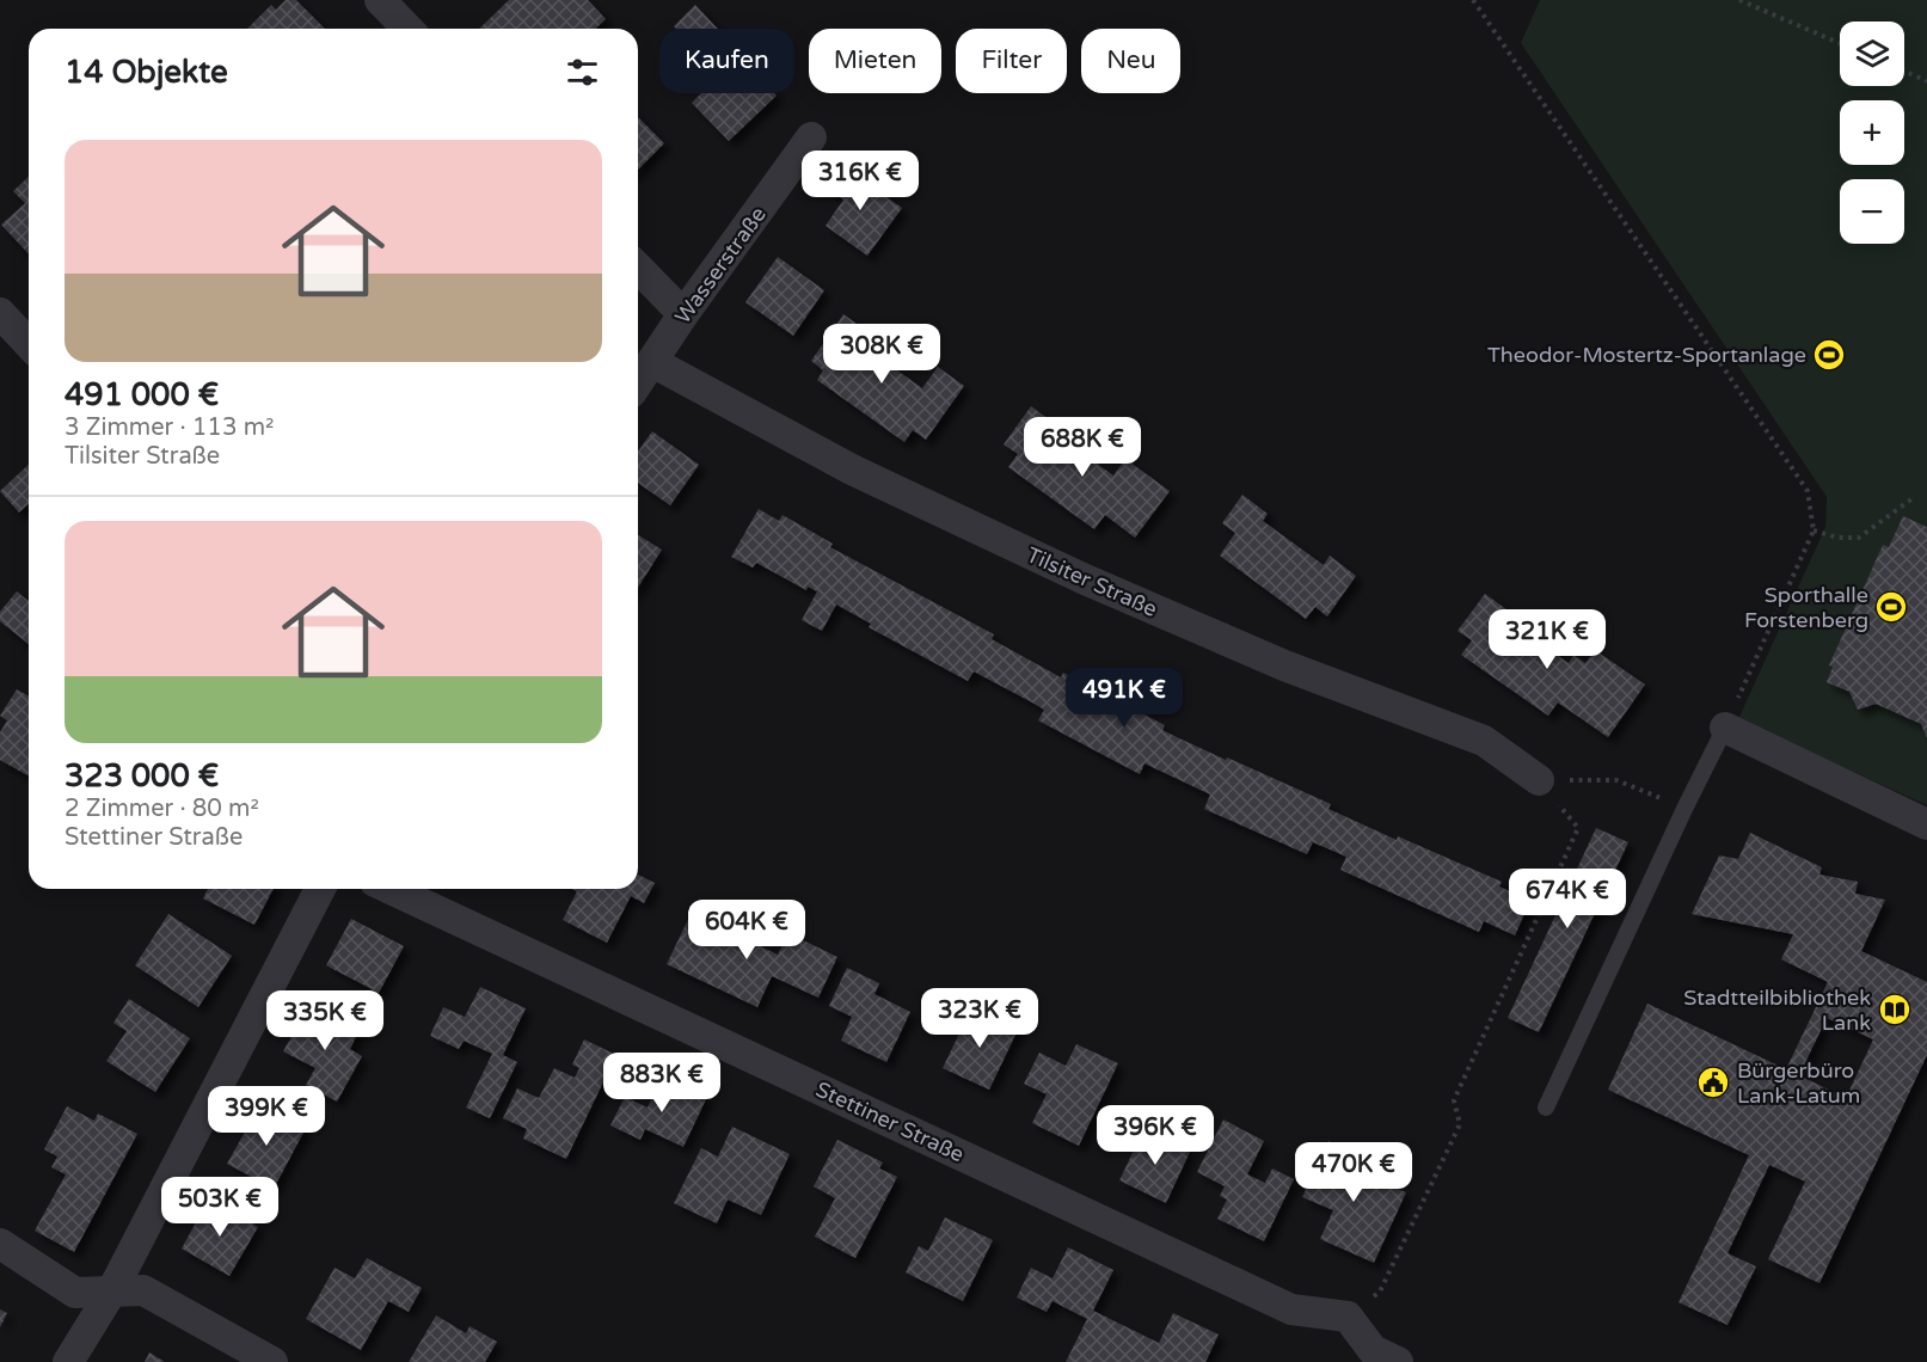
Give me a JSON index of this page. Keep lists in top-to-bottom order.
{
  "streets": {
    "street": ["Wasserstraße", "Tilsiter Straße", "Stettiner Straße"]
  },
  "crossings": [
    ["Wasserstraße", "Tilsiter Straße"]
  ],
  "places": {
    "sports": ["Theodor-Mostertz-Sportanlage", "Sporthalle Forstenberg"],
    "library": ["Stadtteilbibliothek Lank"],
    "public building": ["Bürgerbüro Lank-Latum"]
  },
  "page": {
    "map_buttons": ["+", "−"],
    "chip": [
      "Kaufen",
      "Mieten",
      "Filter",
      "Neu"
    ],
    "heading": "14 Objekte",
    "list": [
      {
        "name": "491 000 €",
        "note": "3 Zimmer · 113 m² · Tilsiter Straße"
      },
      {
        "name": "323 000 €",
        "note": "2 Zimmer · 80 m² · Stettiner Straße"
      }
    ],
    "price": [
      "316K €",
      "308K €",
      "688K €",
      "321K €",
      "491K €",
      "674K €",
      "604K €",
      "323K €",
      "335K €",
      "883K €",
      "399K €",
      "396K €",
      "470K €",
      "503K €"
    ]
  }
}
